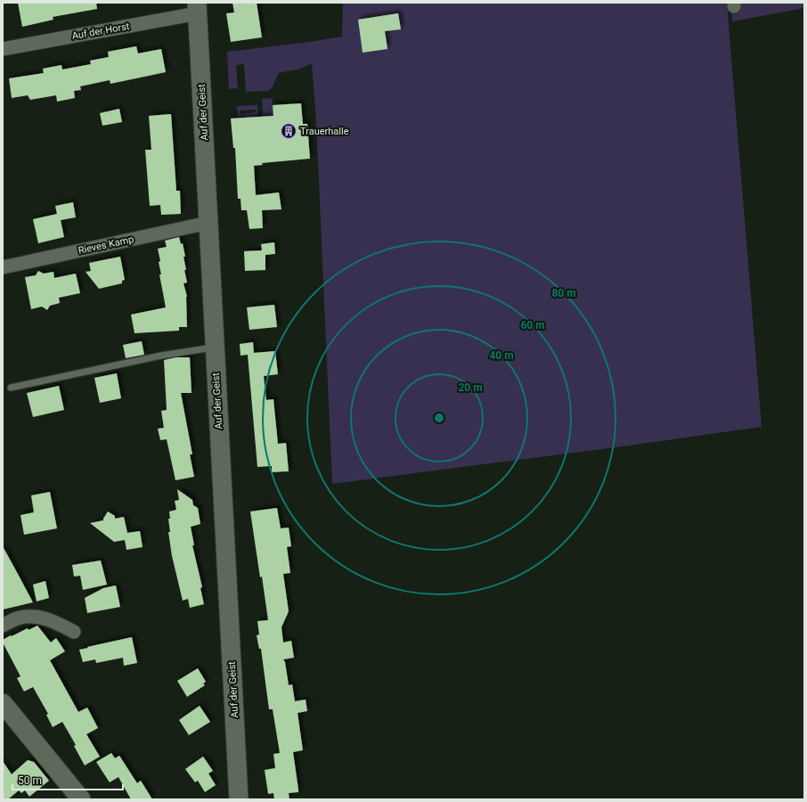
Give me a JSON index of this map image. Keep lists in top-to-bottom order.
{
  "streets": {
    "street": ["Auf der Horst", "Auf der Geist", "Rieves Kamp"]
  },
  "crossings": [
    ["Auf der Horst", "Auf der Geist"],
    ["Auf der Geist", "Rieves Kamp"]
  ],
  "places": {
    "building": ["Trauerhalle"]
  },
  "scale_bar": "50 m",
  "rings": [
    "80 m",
    "60 m",
    "40 m",
    "20 m"
  ]
}
